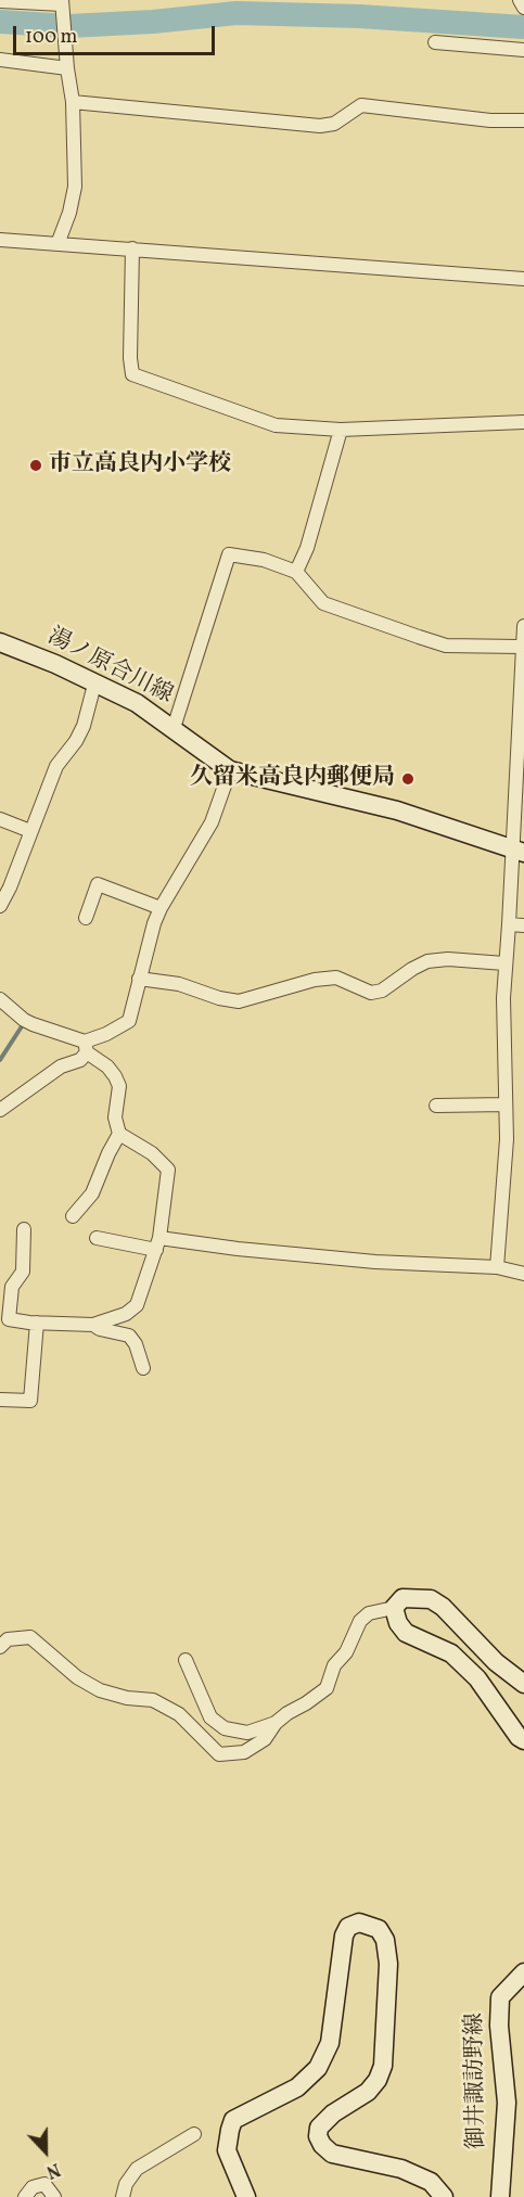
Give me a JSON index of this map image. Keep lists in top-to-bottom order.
{
  "streets": {
    "main road": ["湯ノ原合川線", "御井諏訪野線"]
  },
  "places": ["市立高良内小学校", "久留米高良内郵便局"],
  "scale_bar": "100 m",
  "north": "bottom"
}
